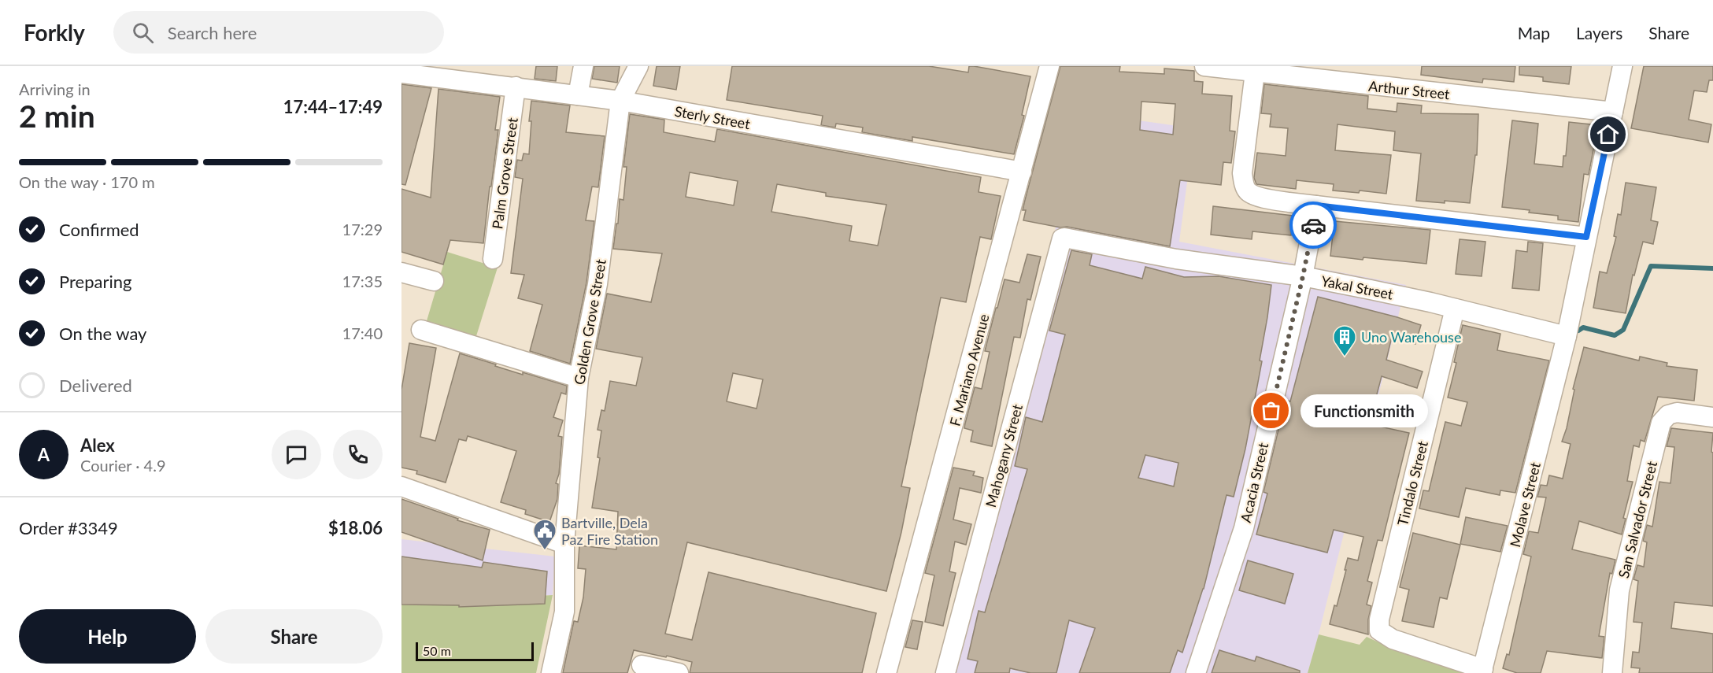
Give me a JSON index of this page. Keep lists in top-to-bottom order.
{
  "streets": {
    "street": [
      "Arthur Street",
      "Sterly Street",
      "Palm Grove Street",
      "Yakal Street",
      "Golden Grove Street",
      "F. Mariano Avenue",
      "Mahogany Street",
      "Acacia Street",
      "Tindalo Street",
      "Molave Street",
      "San Salvador Street"
    ]
  },
  "crossings": [
    ["Arthur Street", "Molave Street"],
    ["Sterly Street", "Palm Grove Street"],
    ["Sterly Street", "Golden Grove Street"],
    ["Sterly Street", "F. Mariano Avenue"],
    ["Yakal Street", "Mahogany Street"],
    ["Yakal Street", "Acacia Street"],
    ["Yakal Street", "Tindalo Street"],
    ["Yakal Street", "Molave Street"],
    ["Tindalo Street", "Molave Street"]
  ],
  "places": {
    "building": ["Uno Warehouse"],
    "other": ["Functionsmith"],
    "public building": ["Bartville, Dela Paz Fire Station"]
  },
  "scale_bar": "50 m",
  "page": {
    "header": "Forkly",
    "search": "Search here",
    "nav": ["Map", "Layers", "Share"],
    "heading": ["2 min", "Arriving in", "17:44–17:49"],
    "panel": [
      "Alex",
      "Courier · 4.9",
      "Order #3349",
      "$18.06"
    ],
    "bar": "On the way · 170 m",
    "list": [
      ["Confirmed", "17:29"],
      ["Preparing", "17:35"],
      ["On the way", "17:40"],
      "Delivered"
    ],
    "bubble": "Functionsmith",
    "round": "A",
    "buttons": ["Help", "Share"],
    "scale": "50 m"
  }
}
